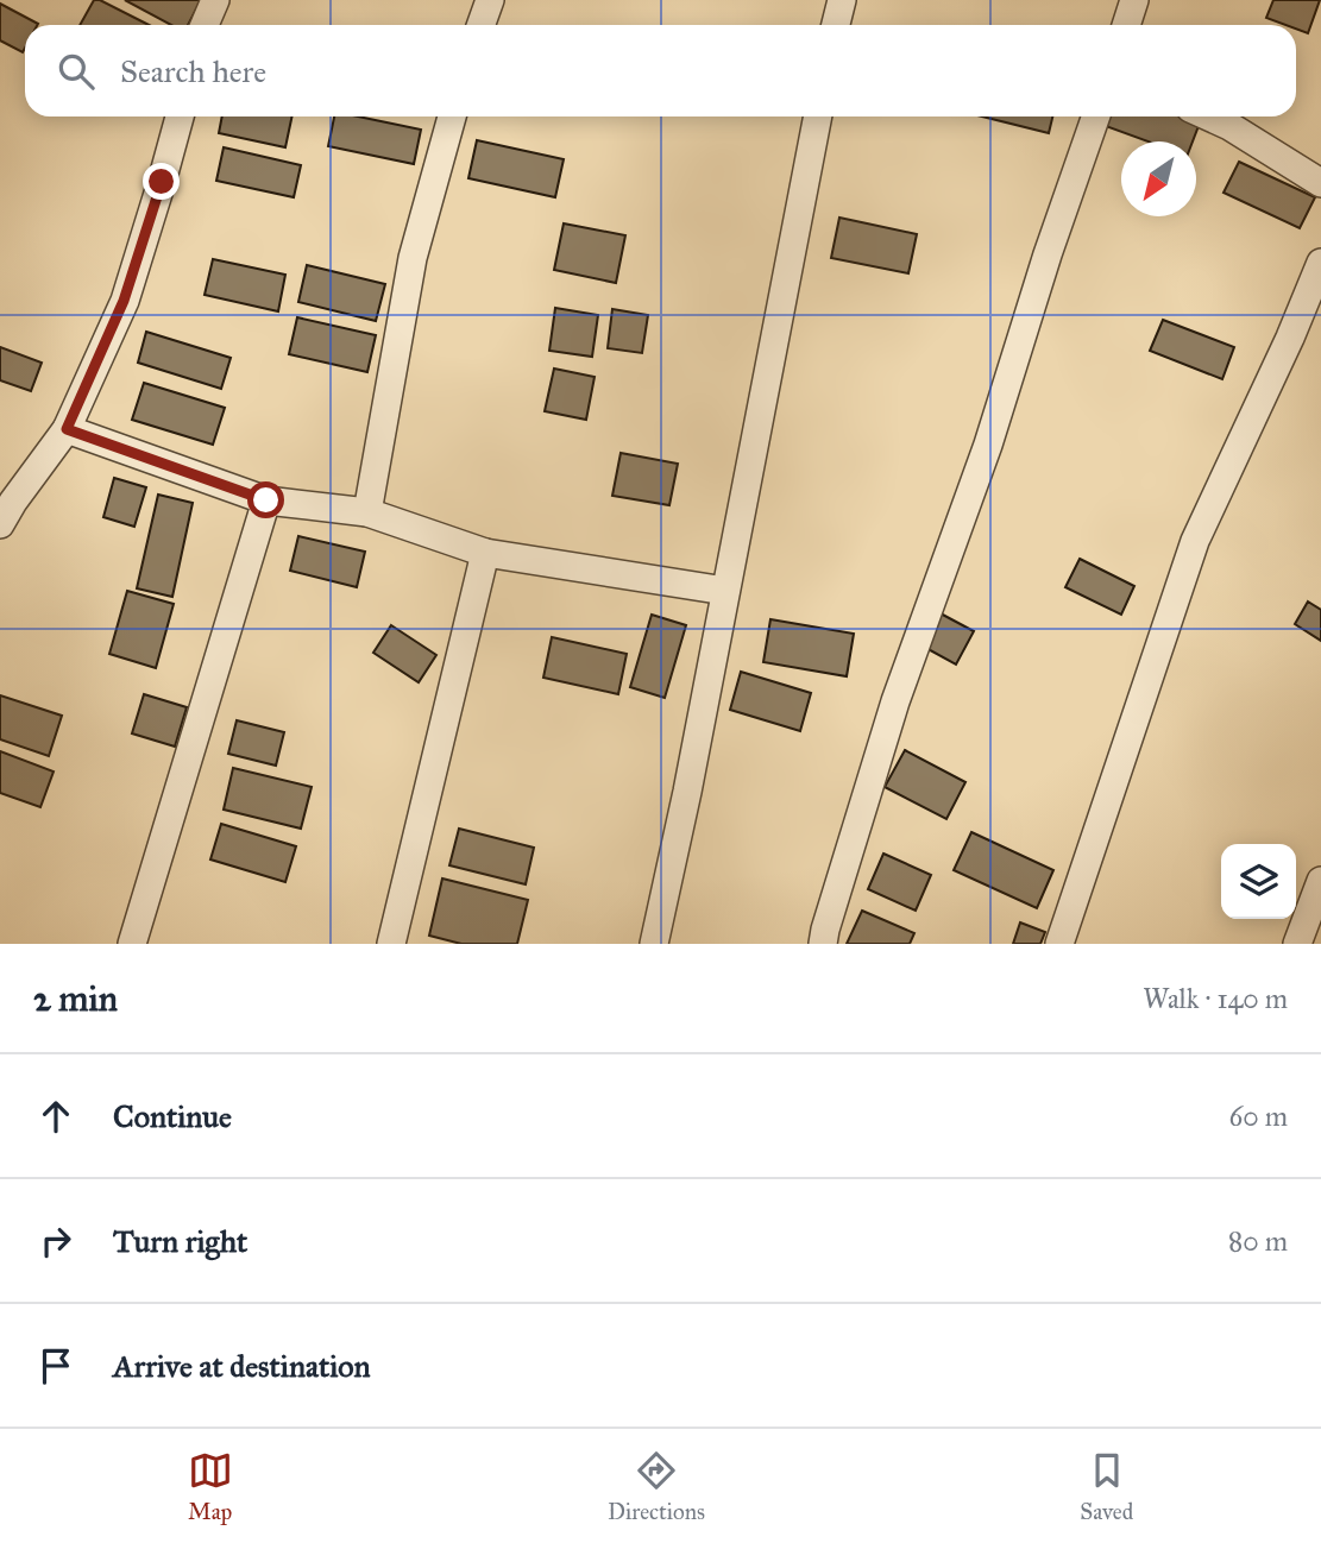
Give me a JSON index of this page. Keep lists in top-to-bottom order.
{
  "north": "bottom left",
  "page": {
    "search": "Search here",
    "heading": ["2 min", "Walk · 140 m"],
    "list": [
      ["Continue", "60 m"],
      ["Turn right", "80 m"],
      "Arrive at destination"
    ],
    "nav": ["Map", "Directions", "Saved"]
  }
}
